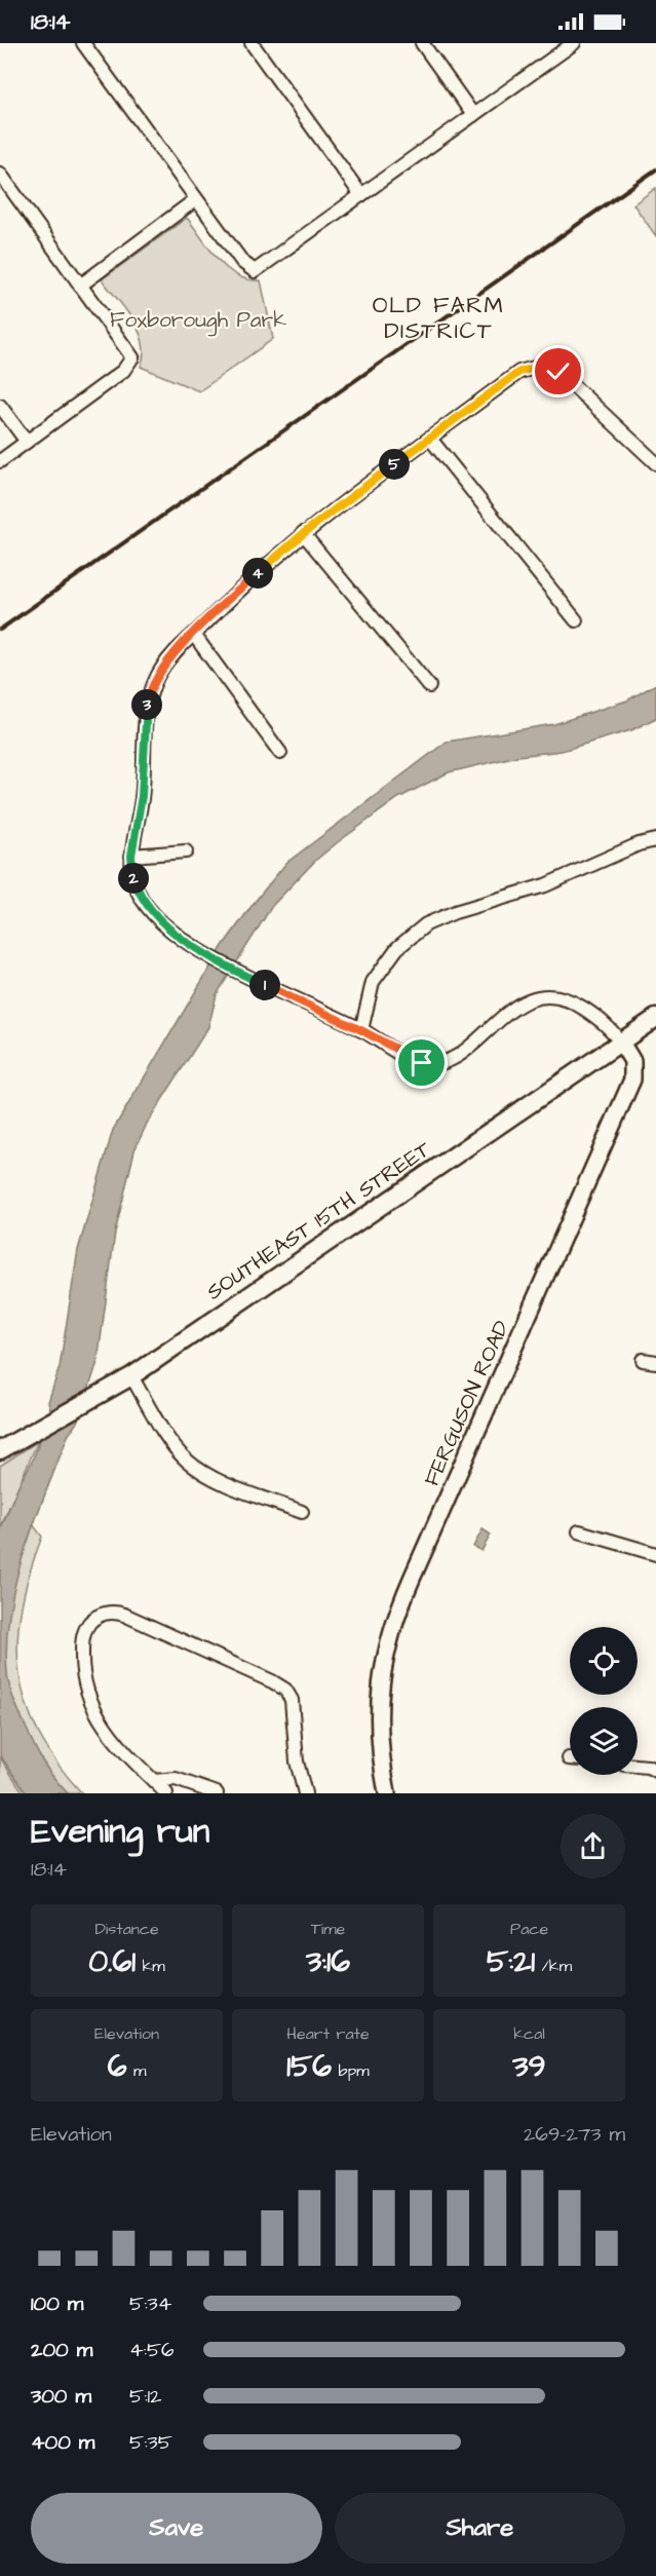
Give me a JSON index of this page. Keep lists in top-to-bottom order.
{
  "streets": {
    "main road": ["SOUTHEAST 15TH STREET"],
    "street": ["FERGUSON ROAD"]
  },
  "crossings": [
    ["SOUTHEAST 15TH STREET", "FERGUSON ROAD"]
  ],
  "districts": ["OLD FARM DISTRICT"],
  "parks": ["Foxborough Park"],
  "page": {
    "status": "18:14",
    "pins": [
      "5",
      "4",
      "3",
      "2",
      "1"
    ],
    "heading": ["Evening run", "18:14"],
    "stats": [
      ["Distance", "0.61 km"],
      ["Time", "3:16"],
      ["Pace", "5:21 /km"],
      ["Elevation", "6 m"],
      ["Heart rate", "156 bpm"],
      ["kcal", "39"]
    ],
    "chart": ["Elevation", "269–273 m"],
    "list": [
      {
        "name": "100 m",
        "note": "5:34"
      },
      {
        "name": "200 m",
        "note": "4:56"
      },
      {
        "name": "300 m",
        "note": "5:12"
      },
      {
        "name": "400 m",
        "note": "5:35"
      }
    ],
    "buttons": ["Save", "Share"]
  }
}
